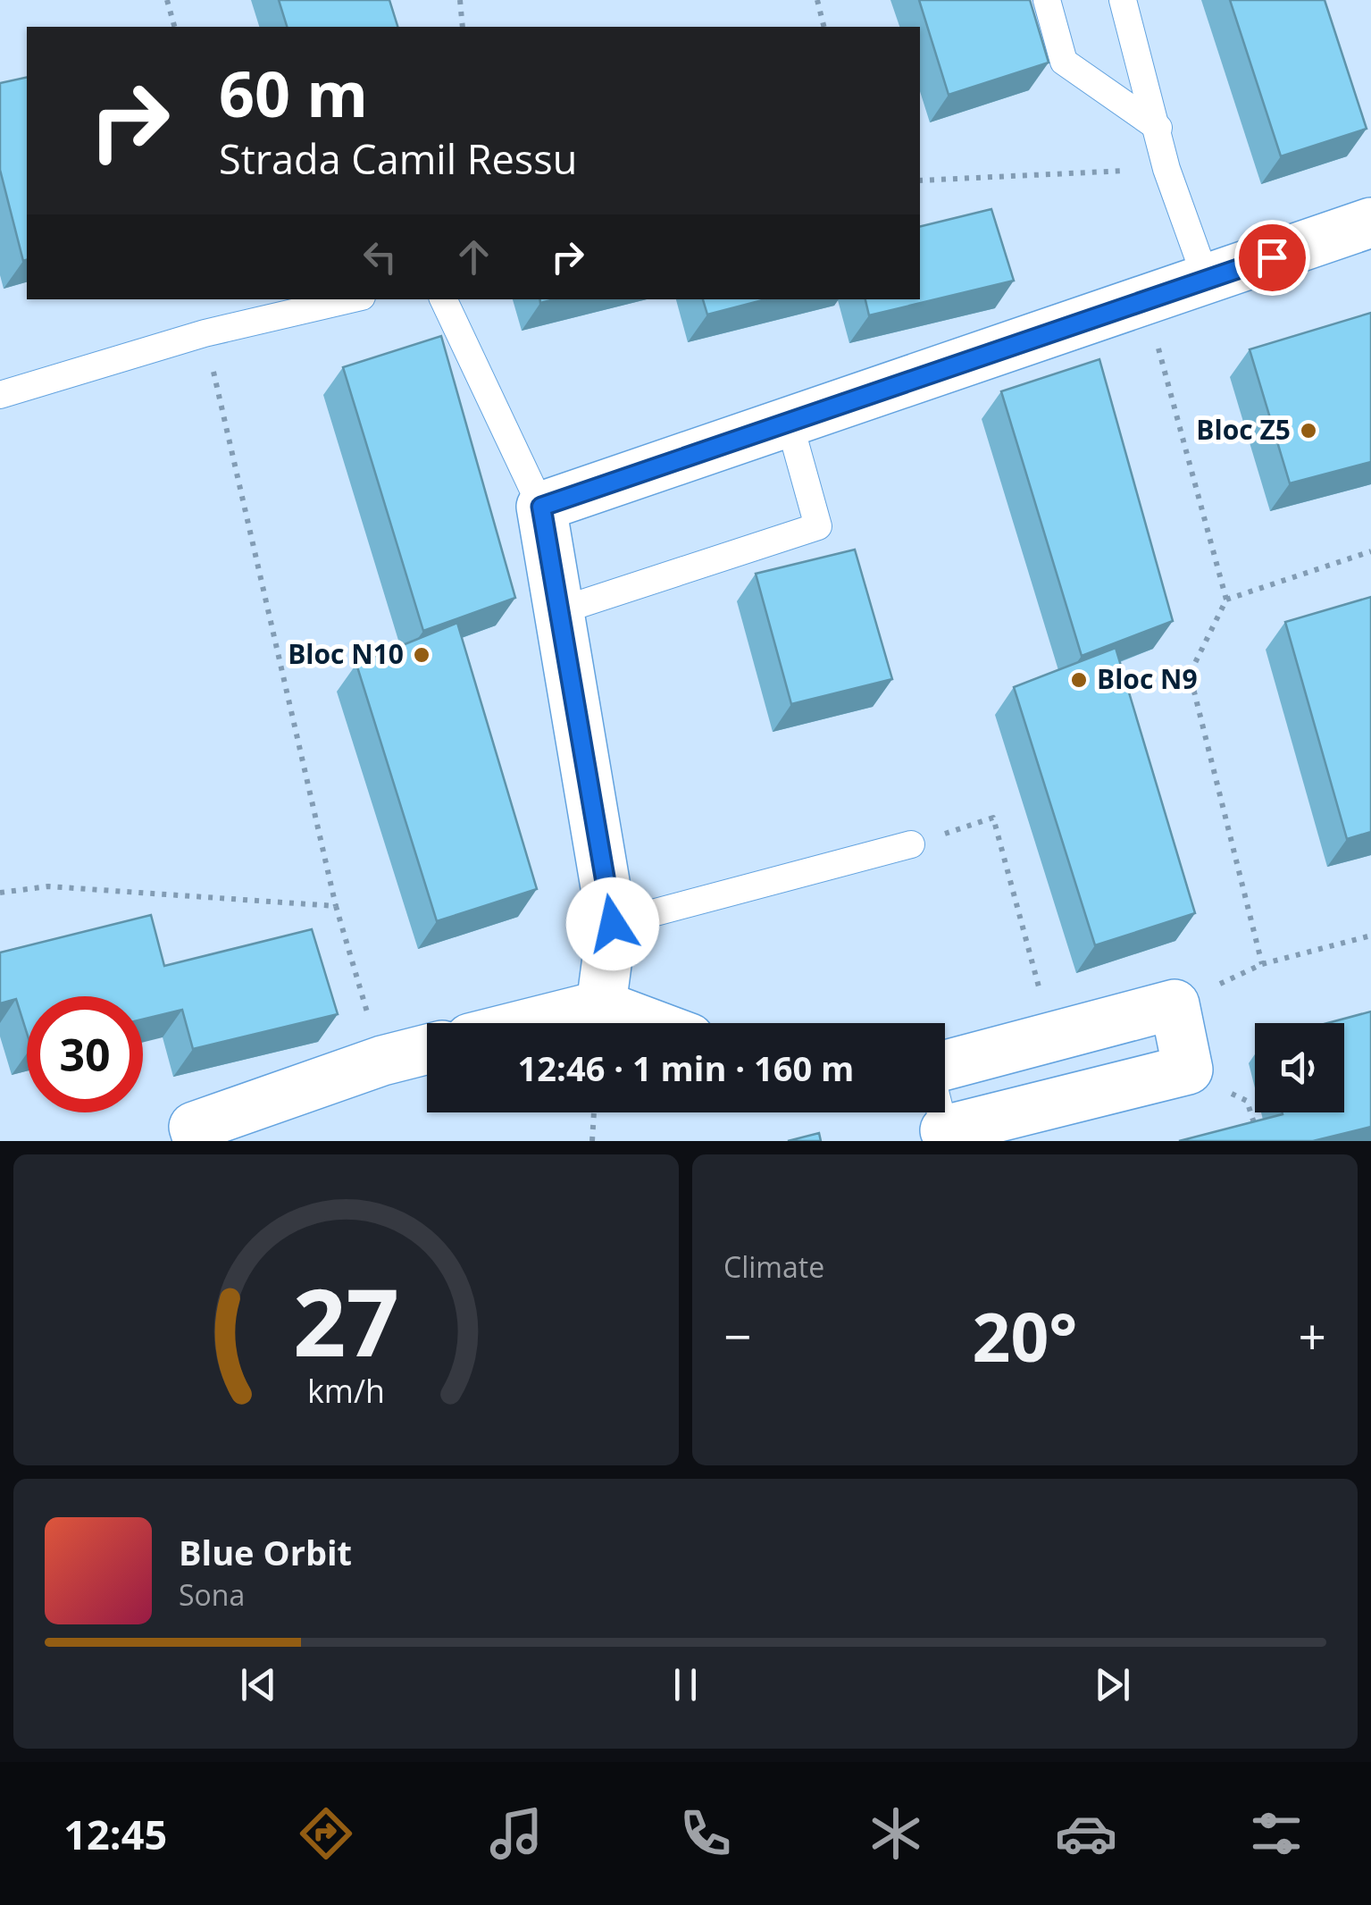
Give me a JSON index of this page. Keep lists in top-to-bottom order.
{
  "places": ["Bloc Z5", "Bloc N10", "Bloc N9"],
  "page": {
    "turn": ["60 m", "Strada Camil Ressu"],
    "limit": "30",
    "trip": "12:46 · 1 min · 160 m",
    "tile": "Climate",
    "heat": ["−", "20°", "+"],
    "song": ["Blue Orbit", "Sona"],
    "tabs": "12:45",
    "gauge": ["27", "km/h"]
  }
}
